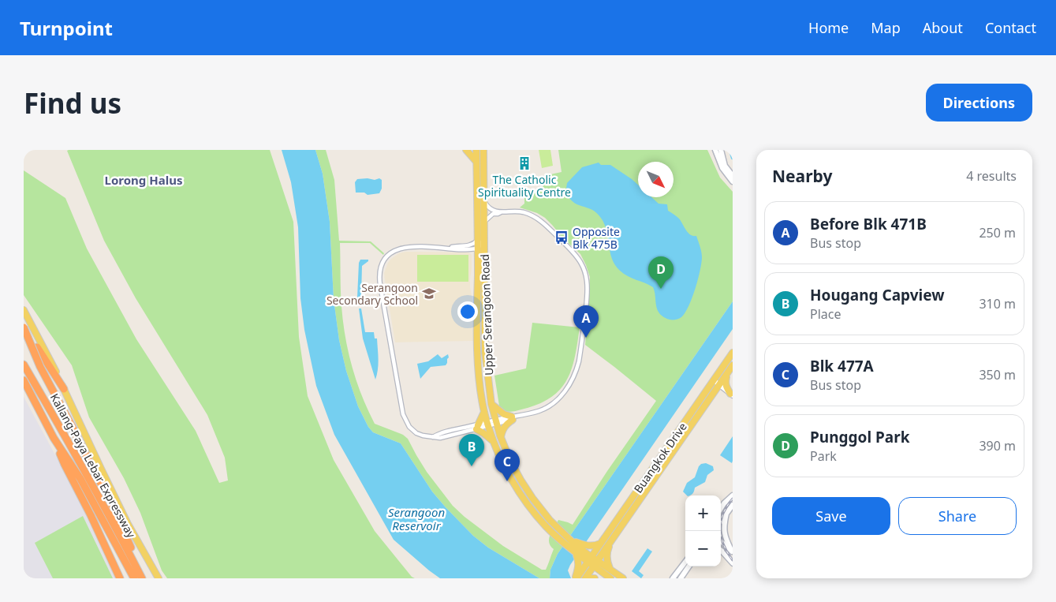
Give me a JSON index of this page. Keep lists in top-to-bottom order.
{
  "streets": {
    "highway": ["Kallang-Paya Lebar Expressway"],
    "main road": ["Upper Serangoon Road", "Buangkok Drive"]
  },
  "crossings": [
    ["Upper Serangoon Road", "Buangkok Drive"]
  ],
  "districts": ["Lorong Halus"],
  "water": ["Serangoon Reservoir"],
  "places": {
    "building": ["The Catholic Spirituality Centre"],
    "bus stop": ["Opposite Blk 475B"],
    "school or university": ["Serangoon Secondary School"]
  },
  "north": "bottom right",
  "page": {
    "header": "Turnpoint",
    "nav": [
      "Home",
      "Map",
      "About",
      "Contact"
    ],
    "buttons": [
      "Directions",
      ["Save", "Share"]
    ],
    "title": "Find us",
    "heading": ["Nearby", "4 results"],
    "list": [
      {
        "mark": "A",
        "name": "Before Blk 471B",
        "note": "Bus stop",
        "value": "250 m"
      },
      {
        "mark": "B",
        "name": "Hougang Capview",
        "note": "Place",
        "value": "310 m"
      },
      {
        "mark": "C",
        "name": "Blk 477A",
        "note": "Bus stop",
        "value": "350 m"
      },
      {
        "mark": "D",
        "name": "Punggol Park",
        "note": "Park",
        "value": "390 m"
      }
    ],
    "pins": [
      "D",
      "A",
      "B",
      "C"
    ],
    "map_buttons": ["+", "−"]
  }
}
